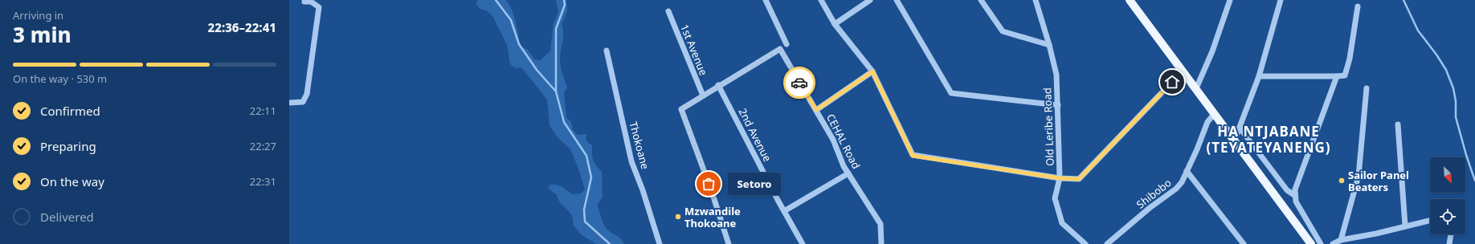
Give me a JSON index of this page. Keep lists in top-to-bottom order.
{
  "streets": {
    "street": [
      "1st Avenue",
      "Old Leribe Road",
      "2nd Avenue",
      "CEHAL Road",
      "Thokoane",
      "Shibobo"
    ]
  },
  "crossings": [
    ["1st Avenue", "2nd Avenue"],
    ["1st Avenue", "CEHAL Road"]
  ],
  "districts": ["HA NTJABANE (TEYATEYANENG)"],
  "places": ["Sailor Panel Beaters", "Setoro", "Mzwandile Thokoane"],
  "north": "bottom right",
  "page": {
    "heading": ["3 min", "Arriving in", "22:36–22:41"],
    "bar": "On the way · 530 m",
    "list": [
      ["Confirmed", "22:11"],
      ["Preparing", "22:27"],
      ["On the way", "22:31"],
      "Delivered"
    ],
    "bubble": "Setoro"
  }
}
